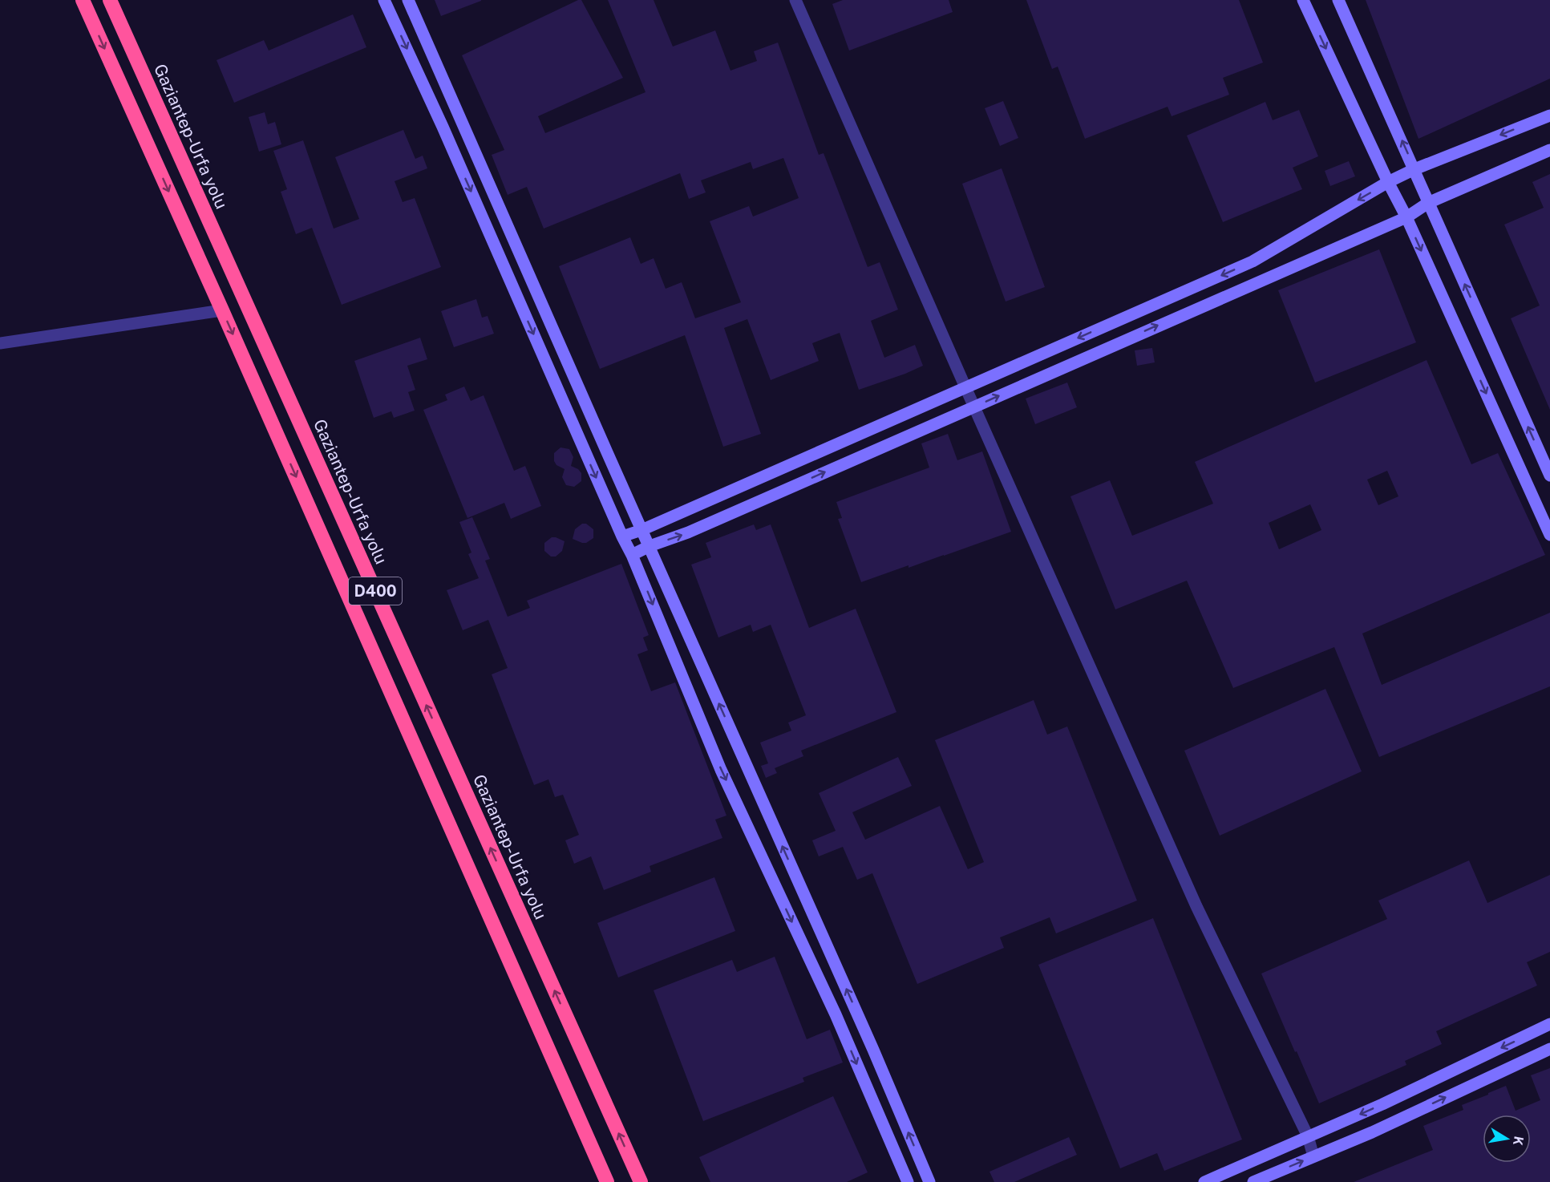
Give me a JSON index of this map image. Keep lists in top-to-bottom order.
{
  "streets": {
    "highway": ["Gaziantep-Urfa yolu", "D400"]
  },
  "north": "right"
}
